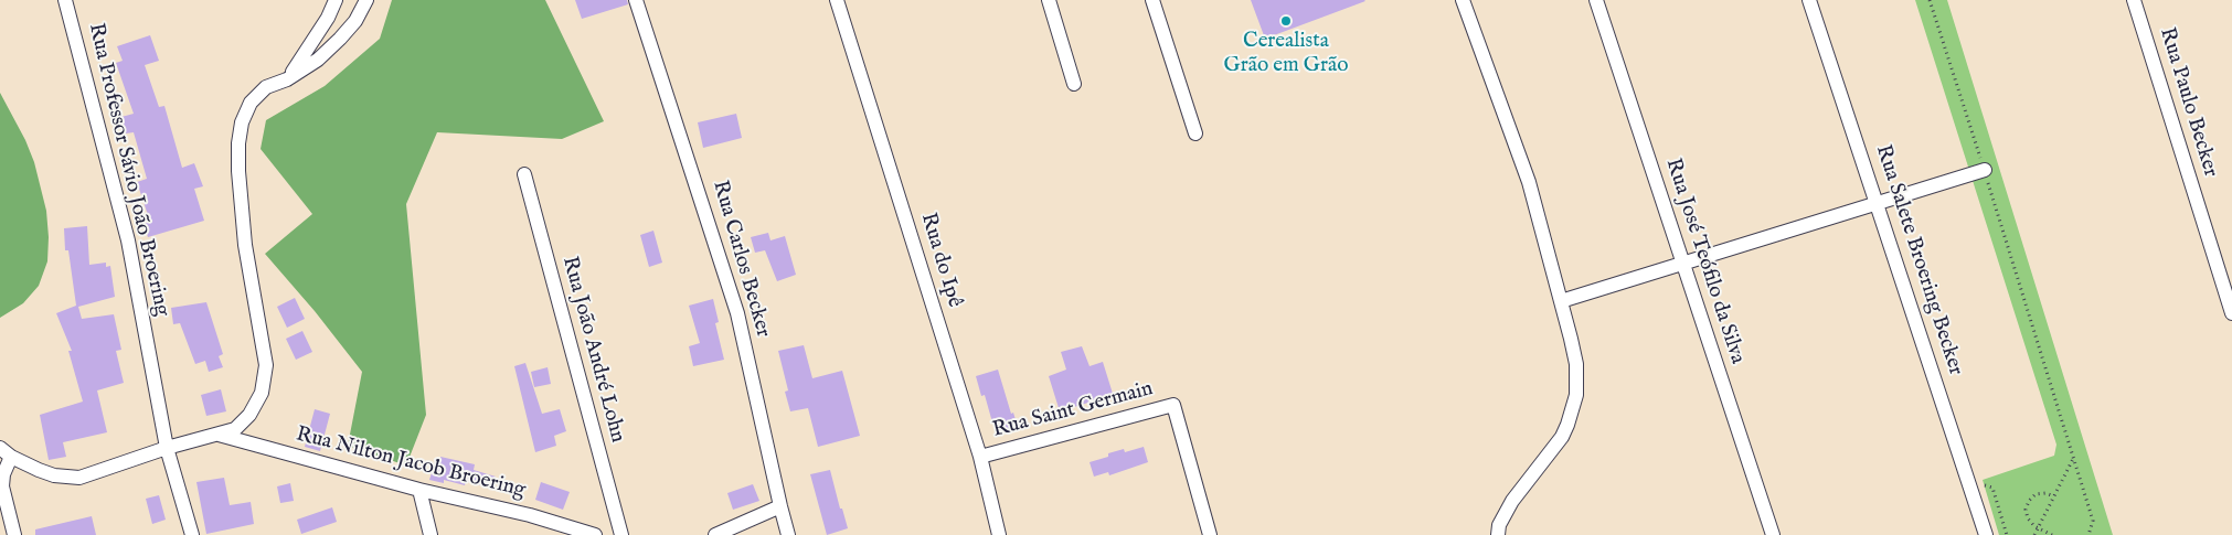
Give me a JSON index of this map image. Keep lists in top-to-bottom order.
{
  "streets": {
    "street": [
      "Rua Paulo Becker",
      "Rua Professor Sávio João Broering",
      "Rua Carlos Becker",
      "Rua do Ipê",
      "Rua Salete Broering Becker",
      "Rua José Teófilo da Silva",
      "Rua João André Lohn",
      "Rua Saint Germain",
      "Rua Nilton Jacob Broering"
    ]
  },
  "crossings": [
    ["Rua do Ipê", "Rua Saint Germain"]
  ],
  "places": ["Cerealista Grão em Grão"]
}
